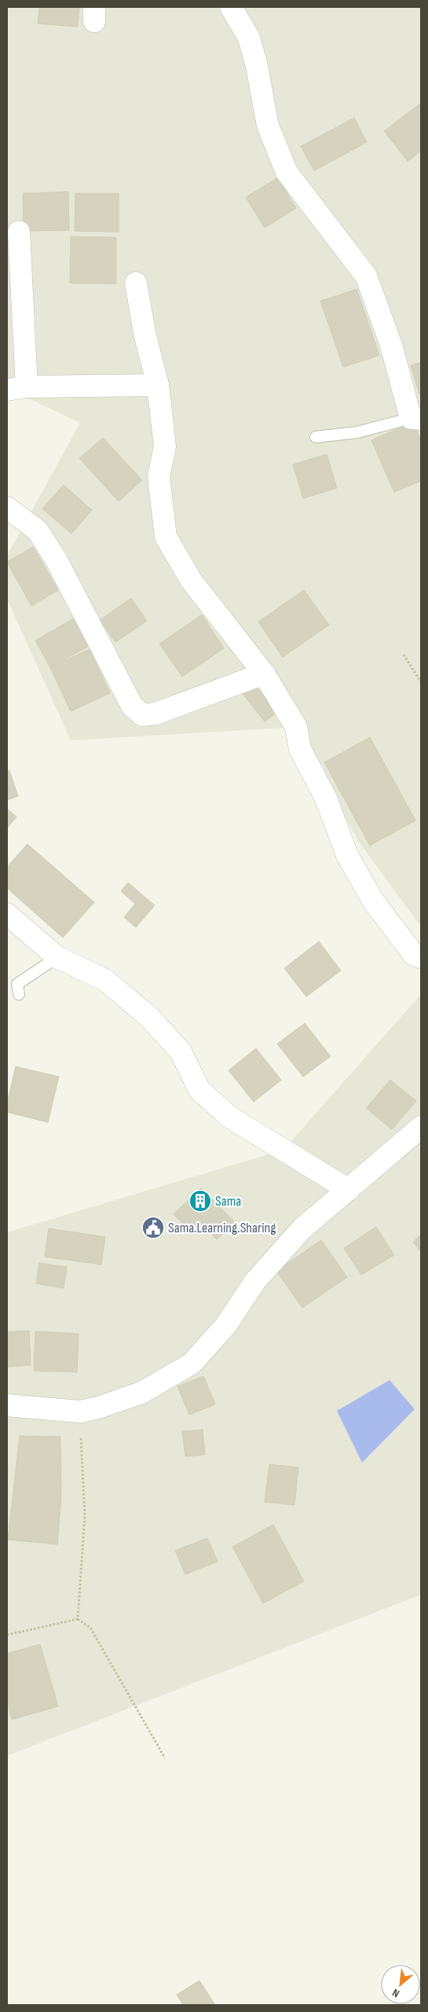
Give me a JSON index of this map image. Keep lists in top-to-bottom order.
{
  "places": {
    "building": ["Sama"],
    "public building": ["Sama.Learning.Sharing"]
  },
  "north": "bottom left"
}
